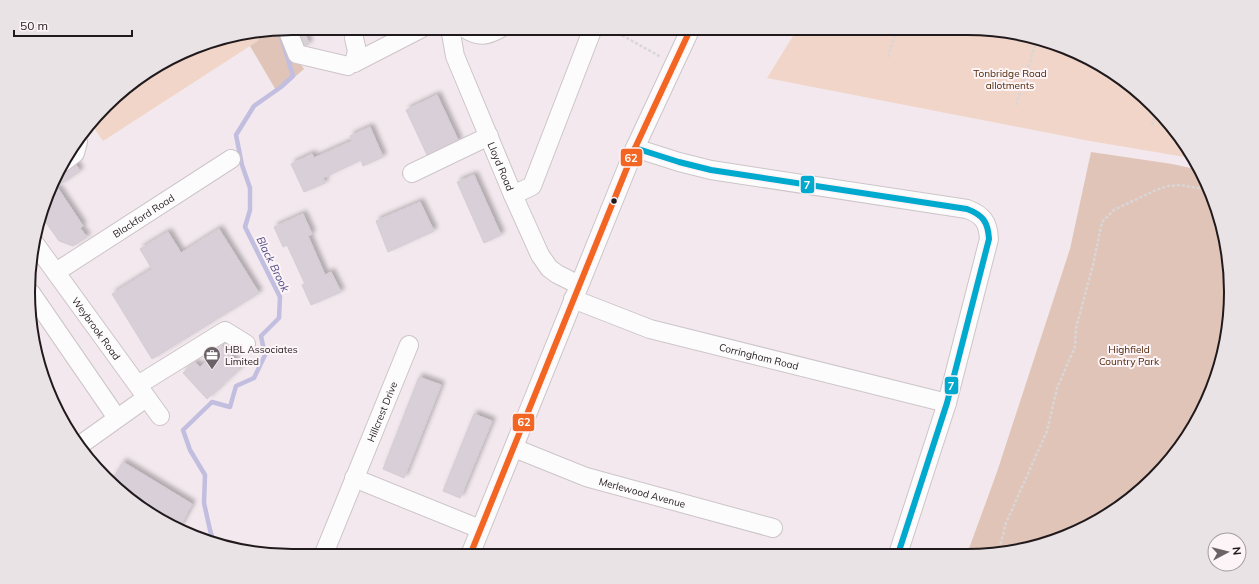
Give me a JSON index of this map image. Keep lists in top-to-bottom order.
{
  "streets": {
    "street": [
      "Lloyd Road",
      "Blackford Road",
      "Weybrook Road",
      "Corringham Road",
      "Hillcrest Drive",
      "Merlewood Avenue"
    ]
  },
  "crossings": [
    ["Lloyd Road", "Corringham Road"],
    ["Blackford Road", "Weybrook Road"]
  ],
  "water": ["Black Brook"],
  "parks": ["Tonbridge Road allotments", "Highfield Country Park"],
  "places": {
    "office": ["HBL Associates Limited"]
  },
  "lines": ["transit line 62", "transit line 7"],
  "scale_bar": "50 m",
  "north": "right"
}
